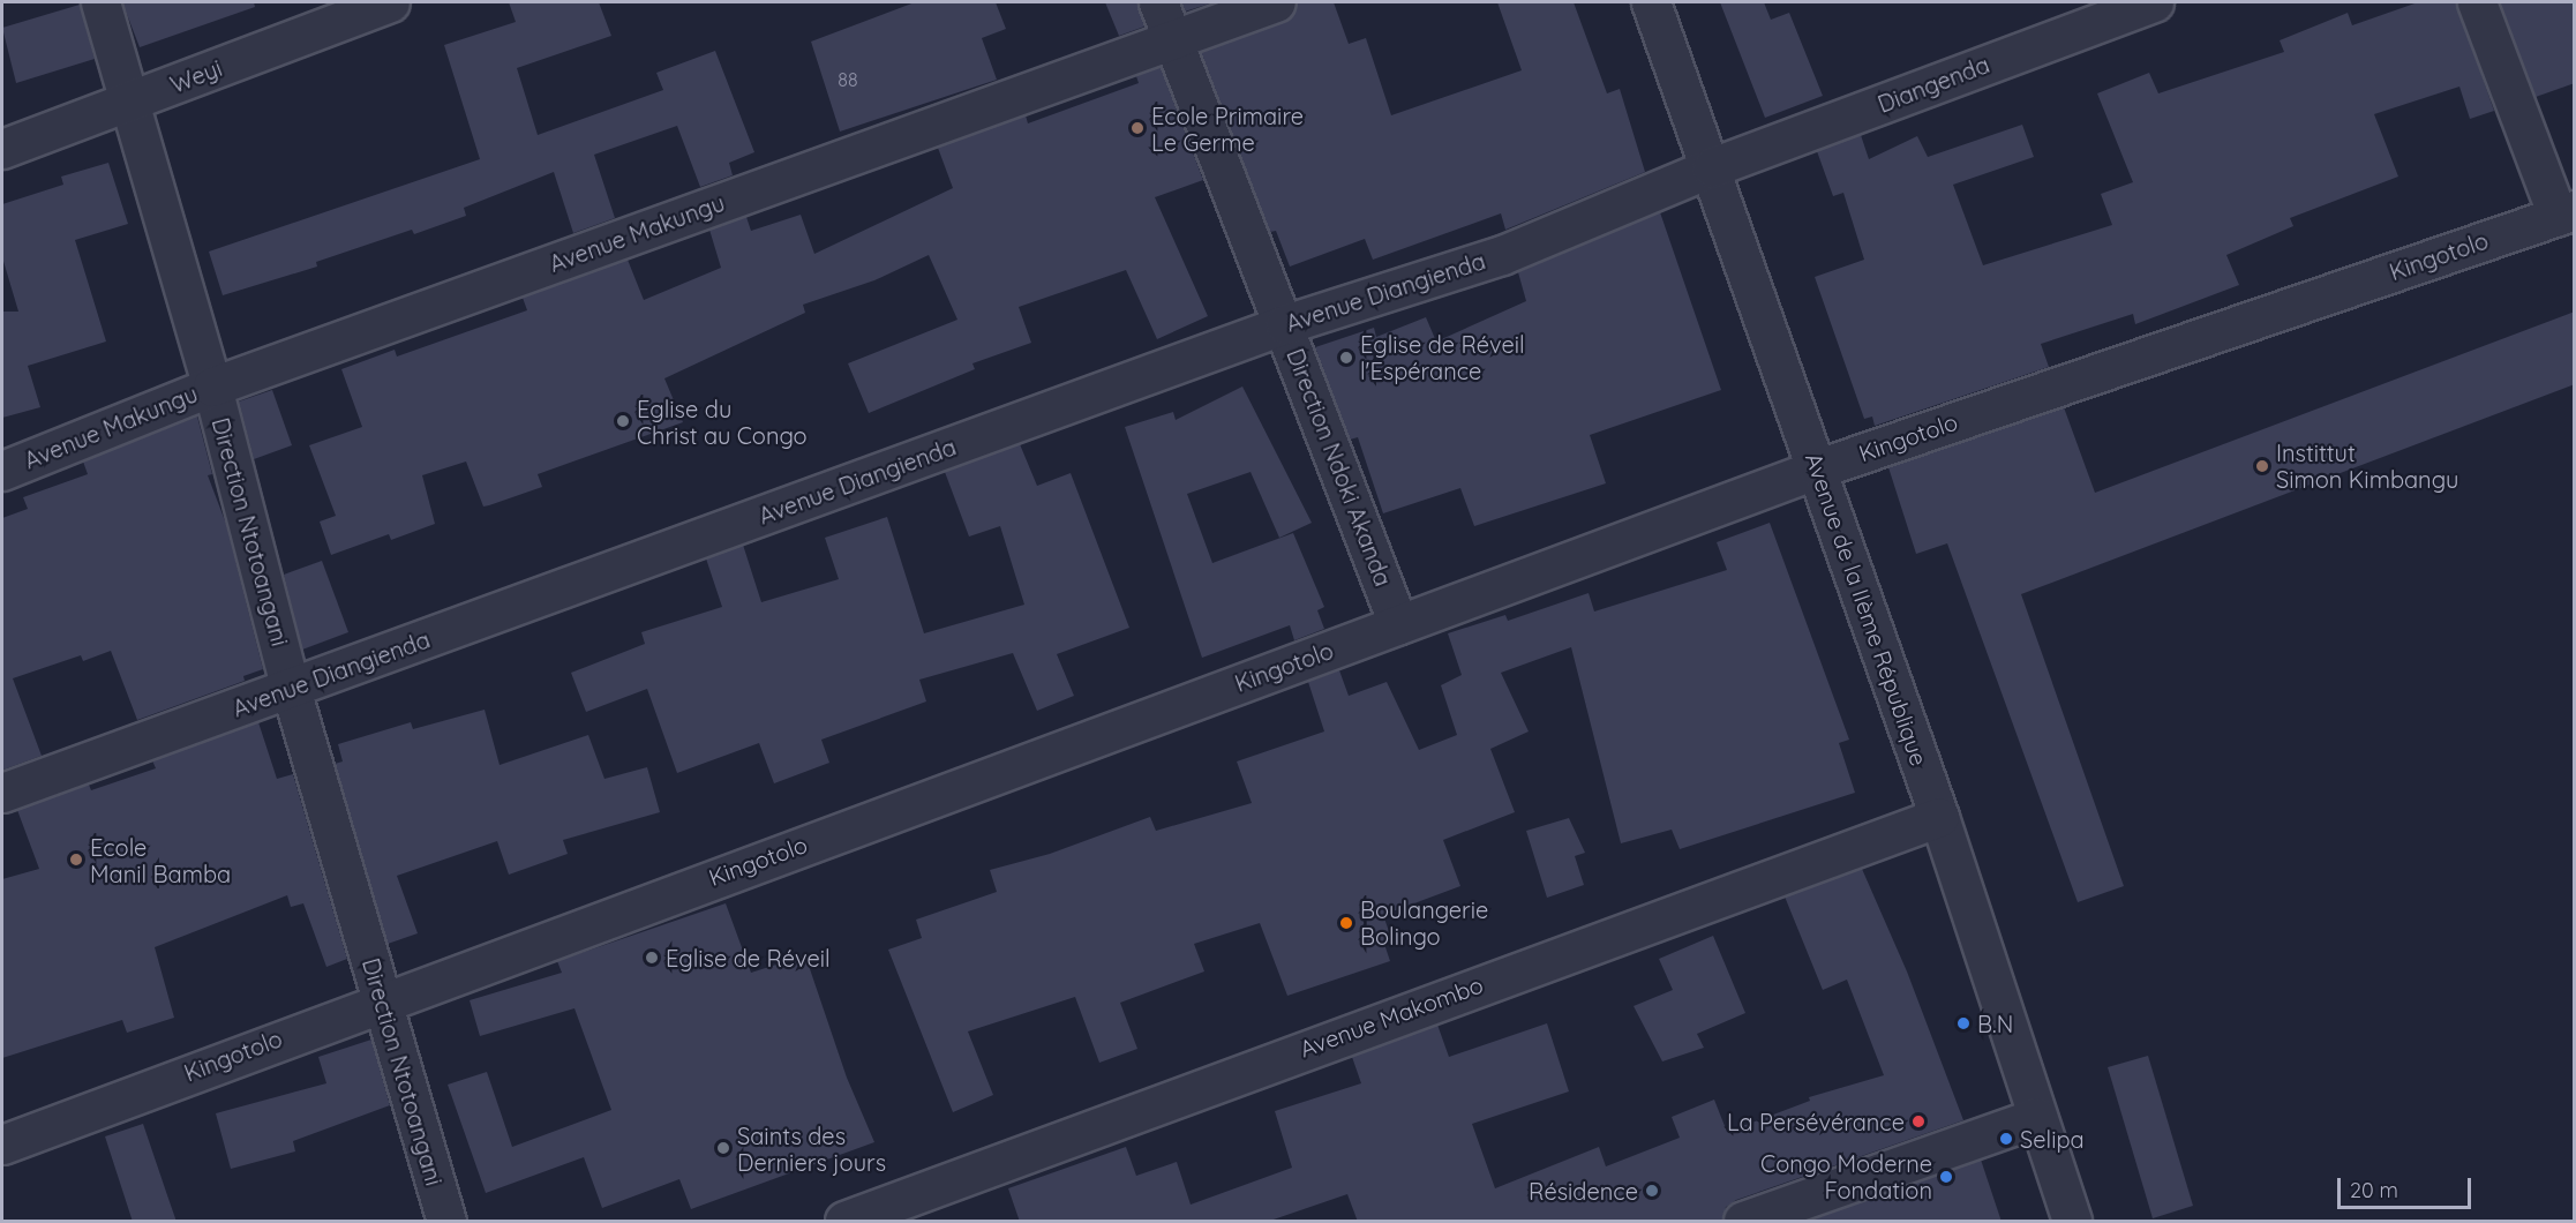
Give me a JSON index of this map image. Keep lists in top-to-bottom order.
{
  "streets": {
    "street": [
      "Weyi",
      "Diangenda",
      "Avenue Makungu",
      "Kingotolo",
      "Avenue Diangienda",
      "Direction Ndoki Akanda",
      "Direction Ntotoangani",
      "Avenue de la IIème République",
      "Avenue Makombo"
    ]
  },
  "crossings": [
    ["Weyi", "Direction Ntotoangani"],
    ["Diangenda", "Avenue Diangienda"],
    ["Diangenda", "Avenue de la IIème République"],
    ["Avenue Makungu", "Direction Ndoki Akanda"],
    ["Avenue Makungu", "Direction Ntotoangani"],
    ["Kingotolo", "Direction Ndoki Akanda"],
    ["Kingotolo", "Direction Ntotoangani"],
    ["Kingotolo", "Avenue de la IIème République"],
    ["Avenue Diangienda", "Direction Ndoki Akanda"],
    ["Avenue Diangienda", "Direction Ntotoangani"],
    ["Avenue Diangienda", "Avenue de la IIème République"],
    ["Avenue de la IIème République", "Avenue Makombo"]
  ],
  "places": [
    "Ecole Primaire Le Germe",
    "Eglise de Réveil l'Espérance",
    "Eglise du Christ au Congo",
    "Instittut Simon Kimbangu",
    "Ecole Manil Bamba",
    "Boulangerie Bolingo",
    "Eglise de Réveil",
    "B.N",
    "La Persévérance",
    "Selipa",
    "Saints des Derniers jours",
    "Congo Moderne Fondation",
    "Résidence"
  ],
  "house_numbers": ["88"],
  "scale_bar": "20 m"
}
